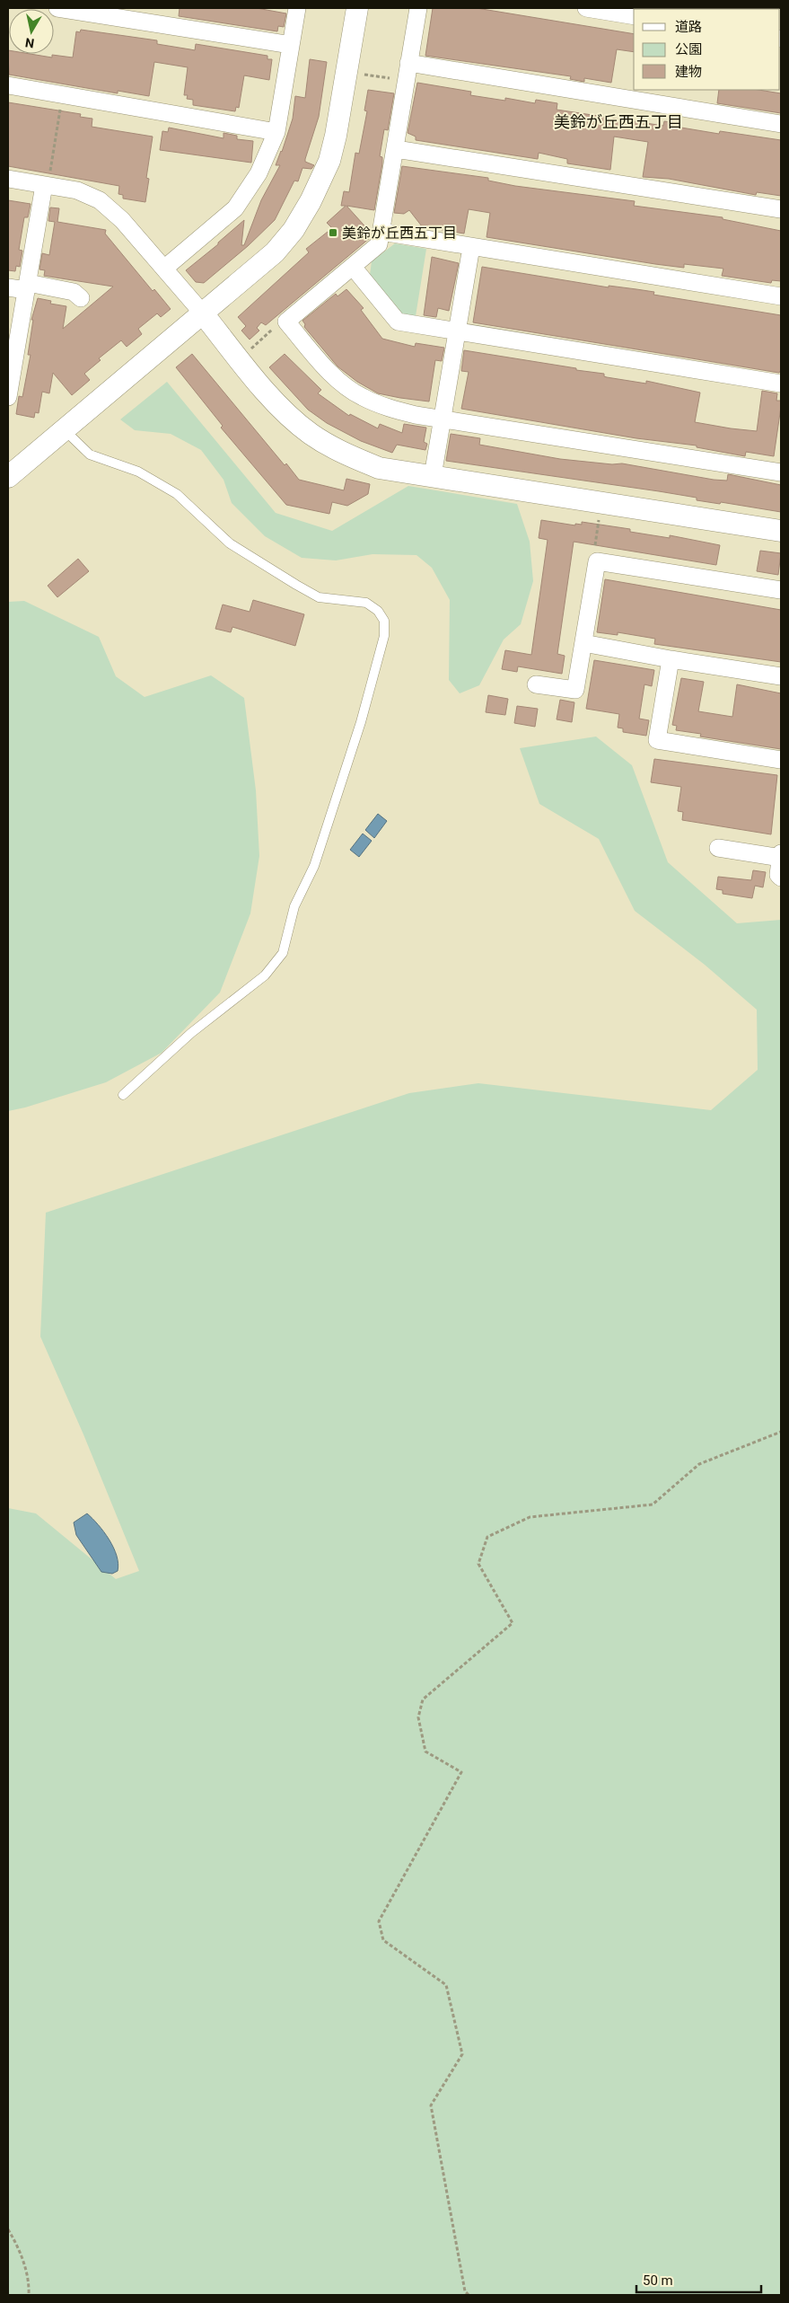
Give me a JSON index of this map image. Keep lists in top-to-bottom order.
{
  "districts": ["美鈴が丘西五丁目"],
  "places": {
    "transit": ["美鈴が丘西五丁目"]
  },
  "legend": ["道路", "公園", "建物"],
  "scale_bar": "50 m",
  "north": "bottom"
}
